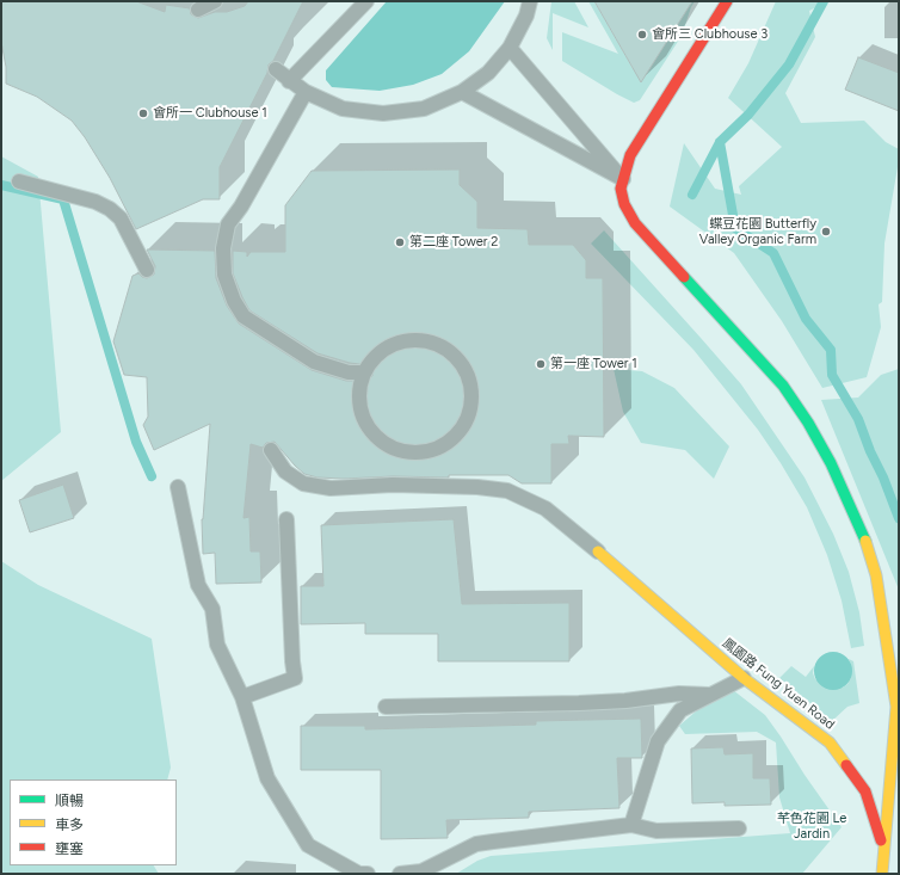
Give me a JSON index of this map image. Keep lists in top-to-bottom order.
{
  "streets": {
    "street": ["鳳園路 Fung Yuen Road"]
  },
  "parks": ["芊色花園 Le Jardin"],
  "places": [
    "會所三 Clubhouse 3",
    "會所一 Clubhouse 1",
    "蝶豆花園 Butterfly Valley Organic Farm",
    "第二座 Tower 2",
    "第一座 Tower 1"
  ],
  "legend": ["順暢", "車多", "壅塞"]
}
